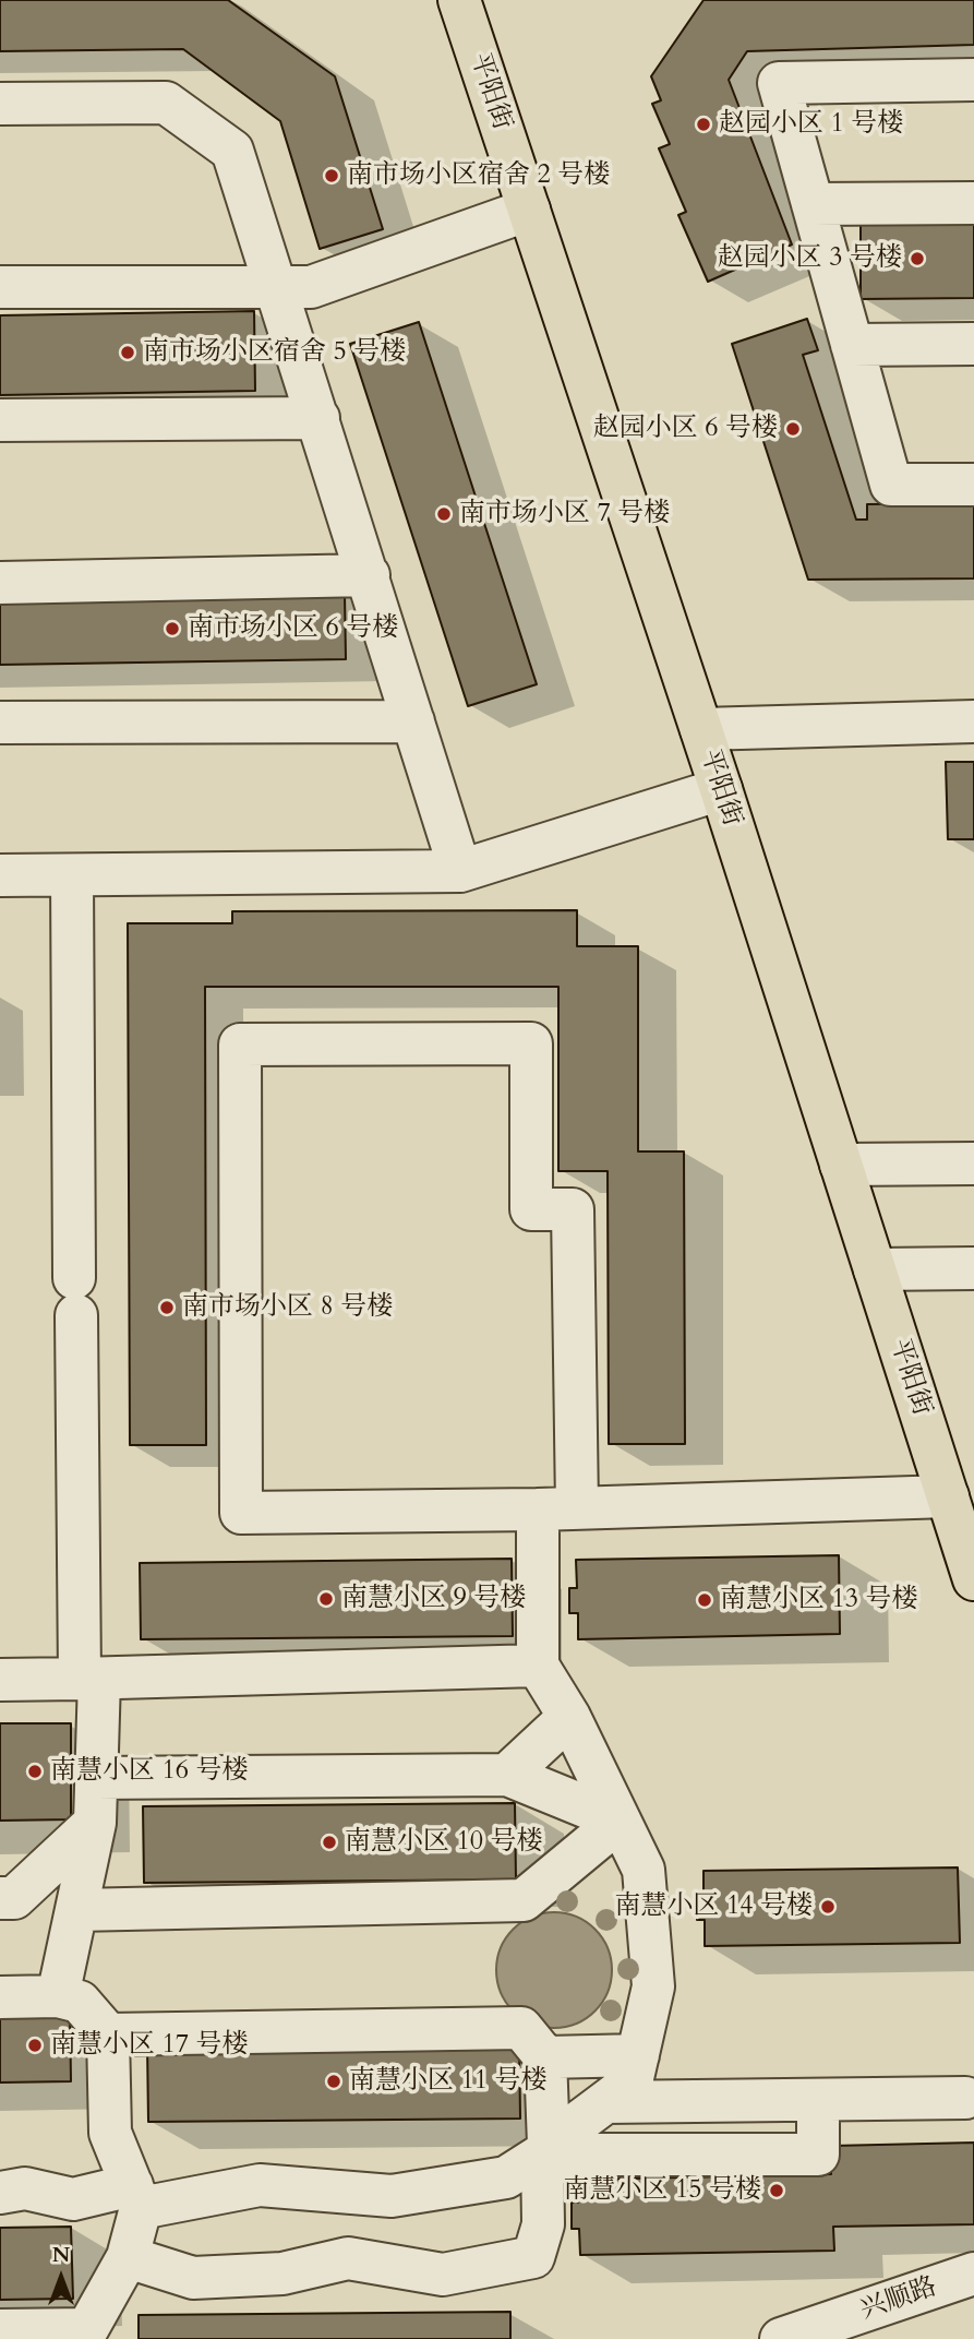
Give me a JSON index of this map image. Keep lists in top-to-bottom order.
{
  "streets": {
    "main road": ["平阳街"],
    "street": ["兴顺路"]
  },
  "places": [
    "赵园小区 1 号楼",
    "南市场小区宿舍 2 号楼",
    "赵园小区 3 号楼",
    "南市场小区宿舍 5 号楼",
    "赵园小区 6 号楼",
    "南市场小区 7 号楼",
    "南市场小区 6 号楼",
    "南市场小区 8 号楼",
    "南慧小区 9 号楼",
    "南慧小区 13 号楼",
    "南慧小区 16 号楼",
    "南慧小区 10 号楼",
    "南慧小区 14 号楼",
    "南慧小区 17 号楼",
    "南慧小区 11 号楼",
    "南慧小区 15 号楼"
  ],
  "north": "top"
}
